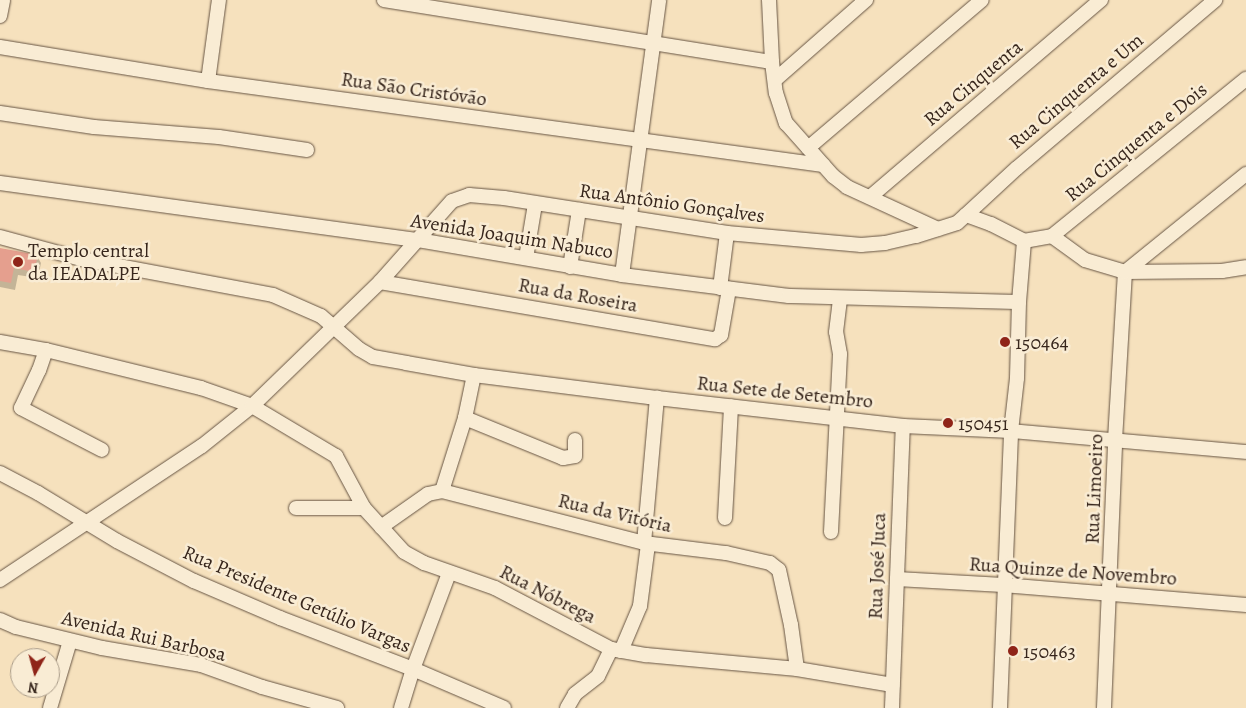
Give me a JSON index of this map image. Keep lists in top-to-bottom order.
{
  "streets": {
    "street": [
      "Rua Cinquenta",
      "Rua São Cristóvão",
      "Rua Cinquenta e Um",
      "Rua Cinquenta e Dois",
      "Rua Antônio Gonçalves",
      "Avenida Joaquim Nabuco",
      "Rua da Roseira",
      "Rua Sete de Setembro",
      "Rua Limoeiro",
      "Rua da Vitória",
      "Rua José Juca",
      "Rua Quinze de Novembro",
      "Rua Nóbrega",
      "Rua Presidente Getúlio Vargas",
      "Avenida Rui Barbosa"
    ]
  },
  "crossings": [
    ["Rua Cinquenta e Um", "Rua Antônio Gonçalves"],
    ["Rua Antônio Gonçalves", "Avenida Joaquim Nabuco"],
    ["Rua Antônio Gonçalves", "Rua da Roseira"],
    ["Rua Antônio Gonçalves", "Rua Sete de Setembro"],
    ["Rua Antônio Gonçalves", "Rua Nóbrega"],
    ["Rua Antônio Gonçalves", "Rua Presidente Getúlio Vargas"],
    ["Avenida Joaquim Nabuco", "Rua da Roseira"],
    ["Rua Sete de Setembro", "Rua Limoeiro"],
    ["Rua Sete de Setembro", "Rua José Juca"],
    ["Rua Limoeiro", "Rua Quinze de Novembro"],
    ["Rua da Vitória", "Rua Nóbrega"],
    ["Rua José Juca", "Rua Quinze de Novembro"],
    ["Rua José Juca", "Rua Nóbrega"]
  ],
  "places": [
    "Templo central da IEADALPE",
    "150464",
    "150451",
    "150463"
  ],
  "north": "bottom"
}
